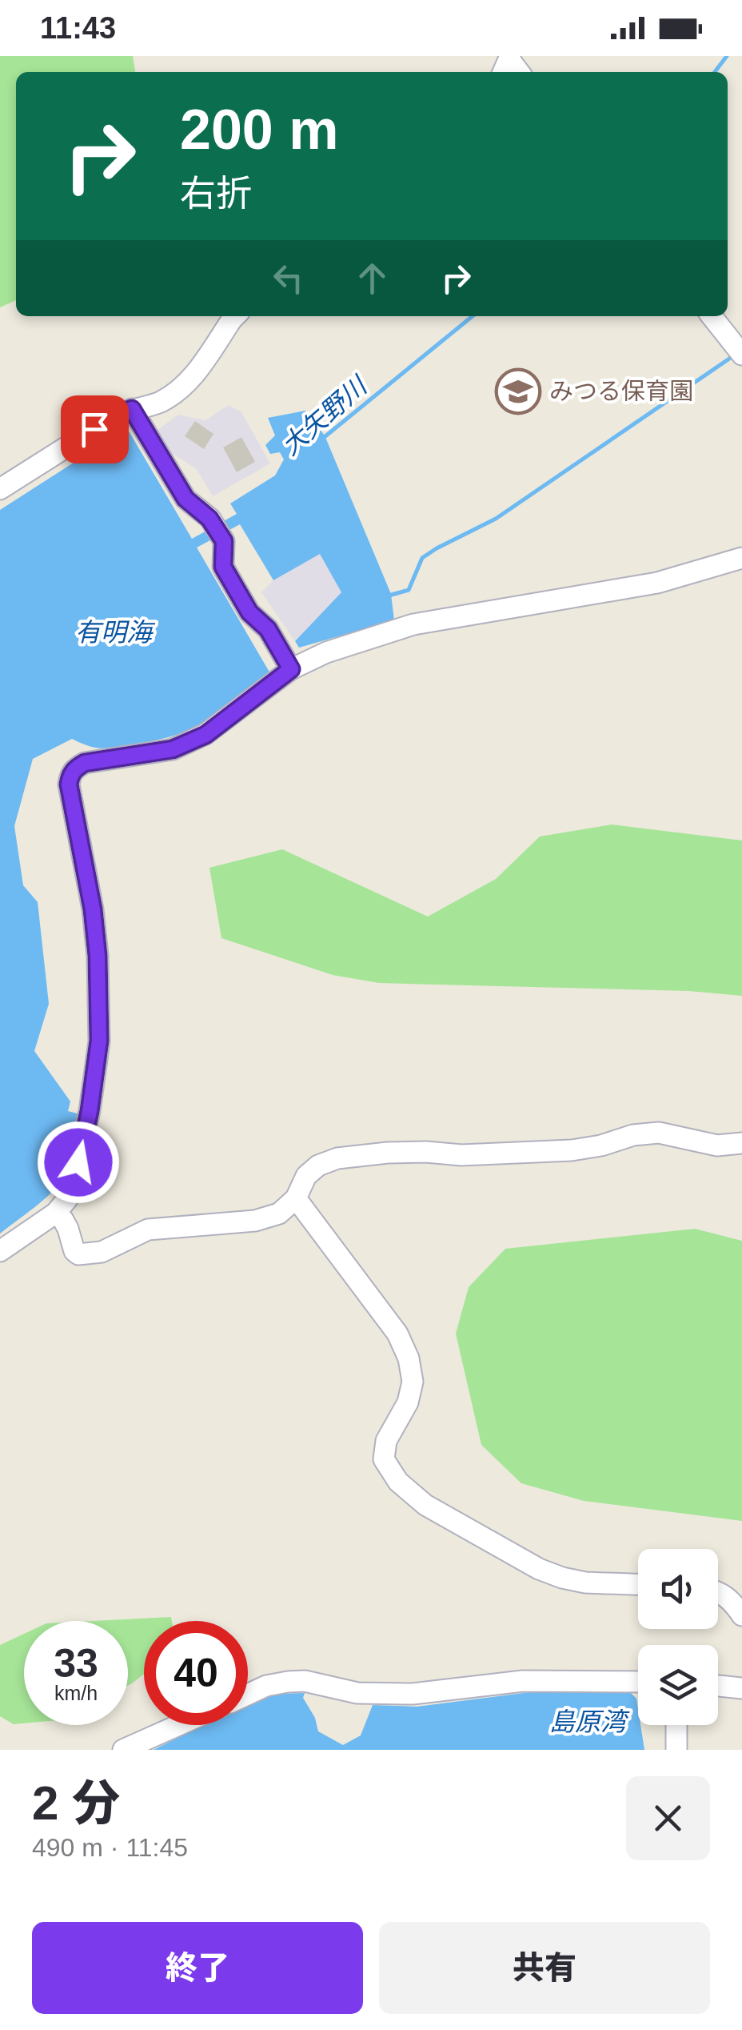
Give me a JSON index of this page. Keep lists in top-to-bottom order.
{
  "water": ["大矢野川", "有明海", "島原湾"],
  "places": {
    "school or university": ["みつる保育園"]
  },
  "page": {
    "status": "11:43",
    "turn": ["200 m", "右折"],
    "speed": "33 km/h",
    "limit": "40",
    "heading": ["2 分", "490 m · 11:45"],
    "buttons": ["終了", "共有"]
  }
}
